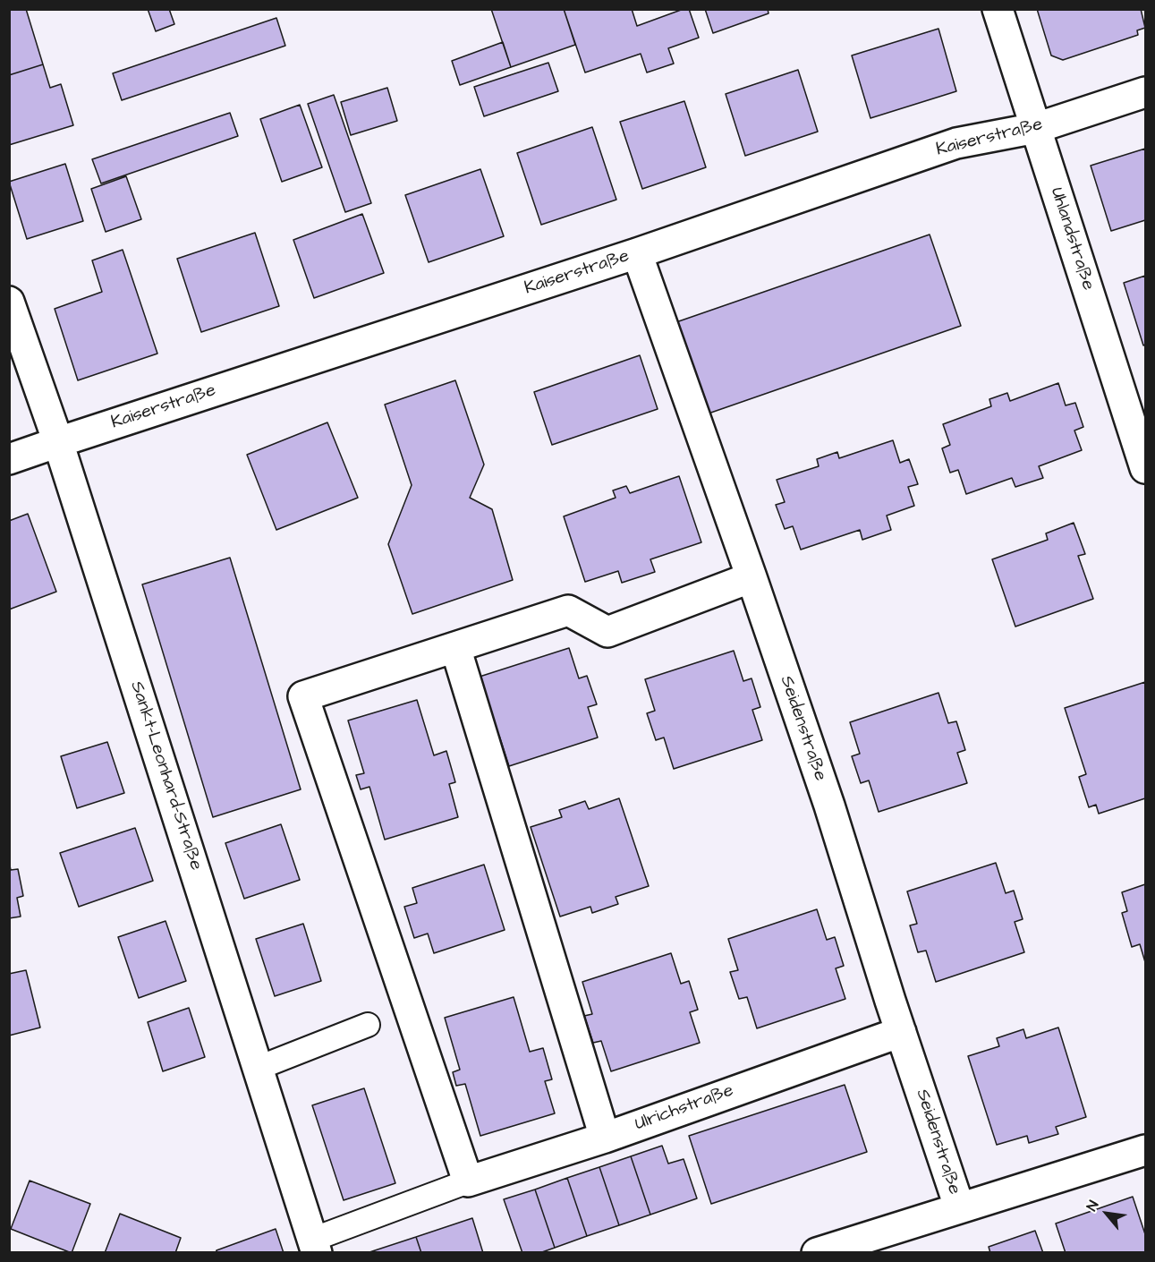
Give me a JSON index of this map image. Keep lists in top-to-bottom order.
{
  "streets": {
    "street": [
      "Kaiserstraße",
      "Uhlandstraße",
      "Seidenstraße",
      "Sankt-Leonhard-Straße",
      "Ulrichstraße"
    ]
  },
  "crossings": [
    ["Kaiserstraße", "Uhlandstraße"],
    ["Kaiserstraße", "Seidenstraße"],
    ["Kaiserstraße", "Sankt-Leonhard-Straße"],
    ["Seidenstraße", "Ulrichstraße"]
  ],
  "north": "top left"
}
